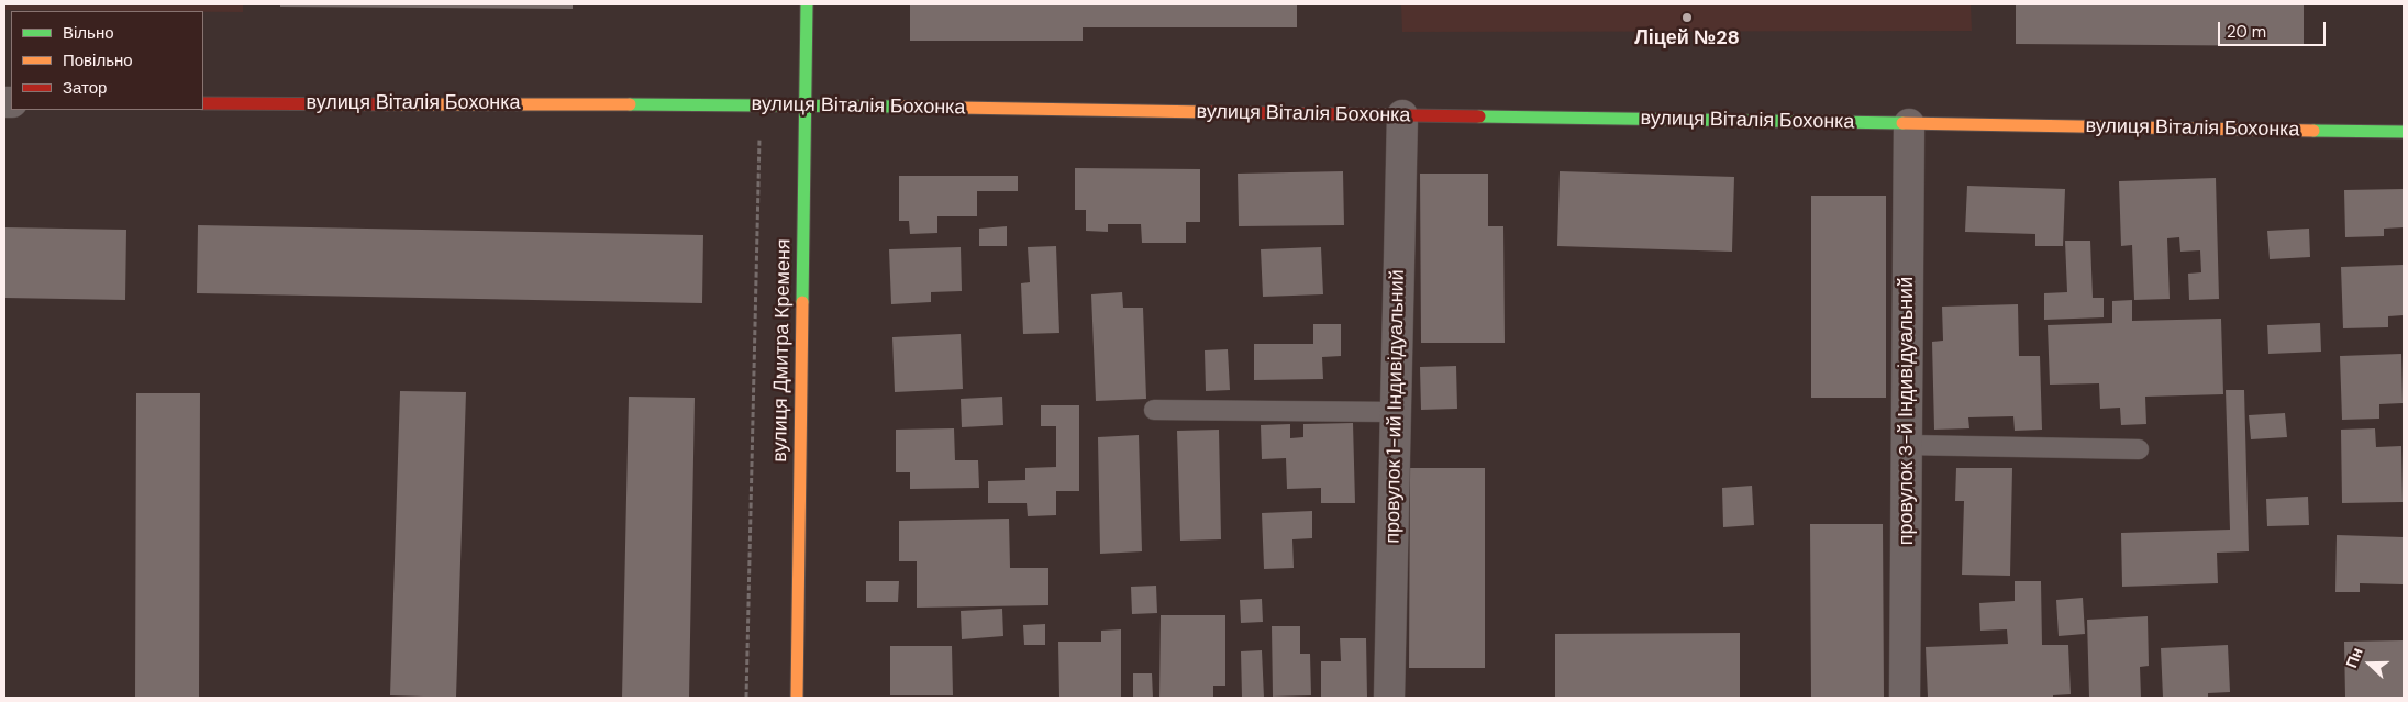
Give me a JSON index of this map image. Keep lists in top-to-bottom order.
{
  "streets": {
    "street": [
      "вулиця Віталія Бохонка",
      "вулиця Дмитра Кременя",
      "провулок 1-ий Індивідуальний",
      "провулок 3-й Індивідуальний"
    ]
  },
  "crossings": [
    ["вулиця Віталія Бохонка", "вулиця Дмитра Кременя"],
    ["вулиця Віталія Бохонка", "провулок 1-ий Індивідуальний"],
    ["вулиця Віталія Бохонка", "провулок 3-й Індивідуальний"]
  ],
  "places": ["Ліцей №28"],
  "legend": ["Вільно", "Повільно", "Затор"],
  "scale_bar": "20 m",
  "north": "left"
}
